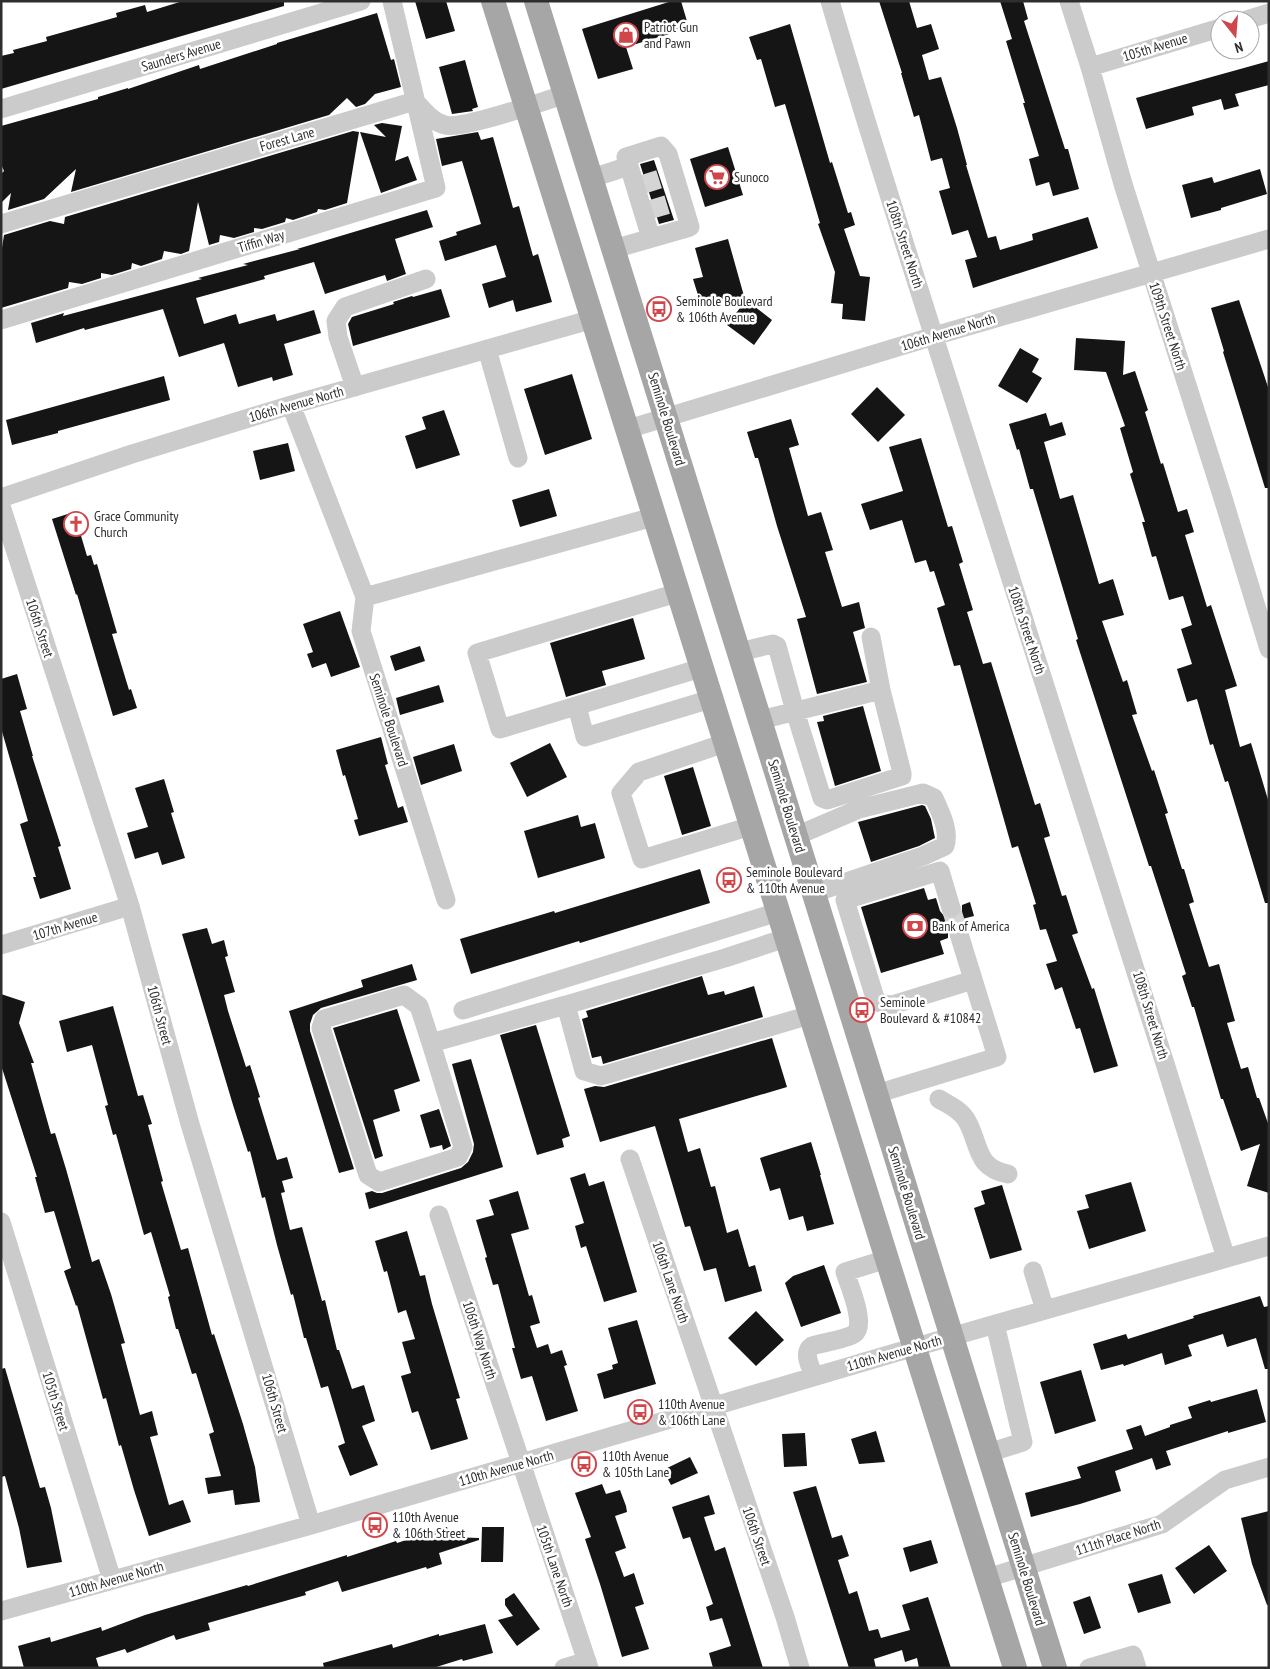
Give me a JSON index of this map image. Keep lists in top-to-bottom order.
{
  "streets": {
    "main road": ["Seminole Boulevard"],
    "street": [
      "105th Avenue",
      "Saunders Avenue",
      "Forest Lane",
      "Tiffin Way",
      "108th Street North",
      "109th Street North",
      "106th Avenue North",
      "106th Street",
      "107th Avenue",
      "106th Lane North",
      "106th Way North",
      "110th Avenue North",
      "105th Street",
      "111th Place North",
      "105th Lane North"
    ]
  },
  "crossings": [
    ["105th Avenue", "109th Street North"],
    ["Forest Lane", "Tiffin Way"],
    ["108th Street North", "106th Avenue North"],
    ["108th Street North", "110th Avenue North"],
    ["109th Street North", "106th Avenue North"],
    ["106th Avenue North", "Seminole Boulevard"],
    ["Seminole Boulevard", "110th Avenue North"],
    ["Seminole Boulevard", "111th Place North"],
    ["106th Street", "107th Avenue"],
    ["106th Street", "106th Lane North"],
    ["106th Street", "110th Avenue North"],
    ["106th Lane North", "110th Avenue North"],
    ["106th Way North", "110th Avenue North"],
    ["106th Way North", "105th Lane North"],
    ["110th Avenue North", "105th Street"],
    ["110th Avenue North", "105th Lane North"]
  ],
  "places": {
    "shop": ["Patriot Gun and Pawn"],
    "supermarket": ["Sunoco"],
    "bus stop": [
      "Seminole Boulevard & 106th Avenue",
      "Seminole Boulevard & 110th Avenue",
      "Seminole Boulevard & #10842",
      "110th Avenue & 106th Lane",
      "110th Avenue & 105th Lane",
      "110th Avenue & 106th Street"
    ],
    "church": ["Grace Community Church"],
    "bank": ["Bank of America"]
  },
  "north": "bottom"
}
